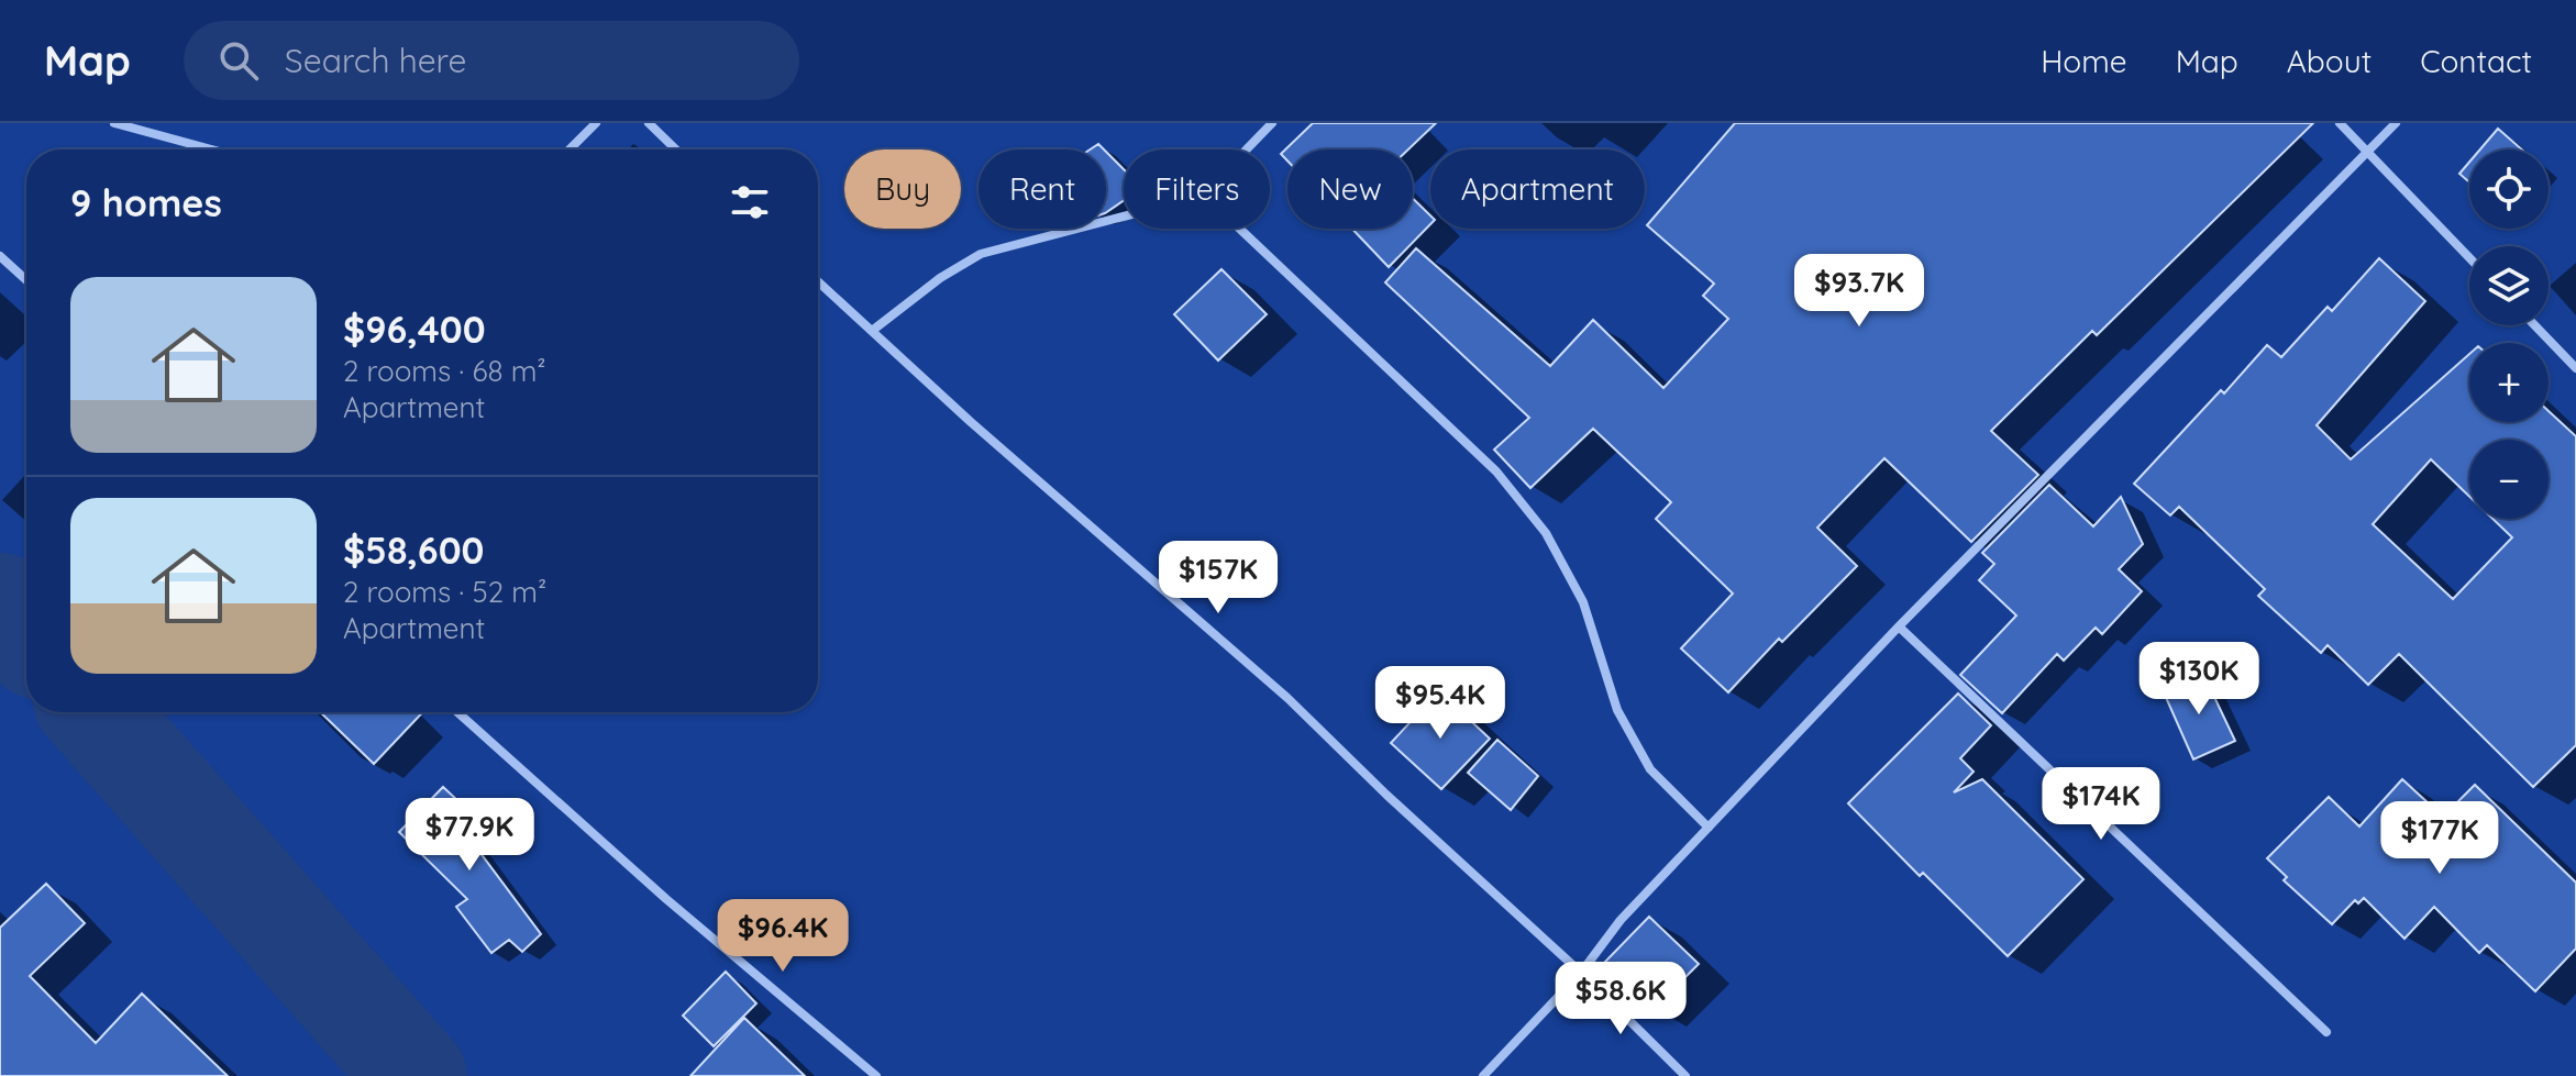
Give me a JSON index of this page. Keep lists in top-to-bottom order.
{
  "page": {
    "header": "Map",
    "search": "Search here",
    "nav": [
      "Home",
      "Map",
      "About",
      "Contact"
    ],
    "map_buttons": ["+", "−"],
    "chip": [
      "Buy",
      "Rent",
      "Filters",
      "New",
      "Apartment"
    ],
    "heading": "9 homes",
    "price": [
      "$93.7K",
      "$157K",
      "$130K",
      "$95.4K",
      "$174K",
      "$77.9K",
      "$177K",
      "$96.4K",
      "$58.6K"
    ],
    "list": [
      {
        "name": "$96,400",
        "note": "2 rooms · 68 m² · Apartment"
      },
      {
        "name": "$58,600",
        "note": "2 rooms · 52 m² · Apartment"
      }
    ]
  }
}
